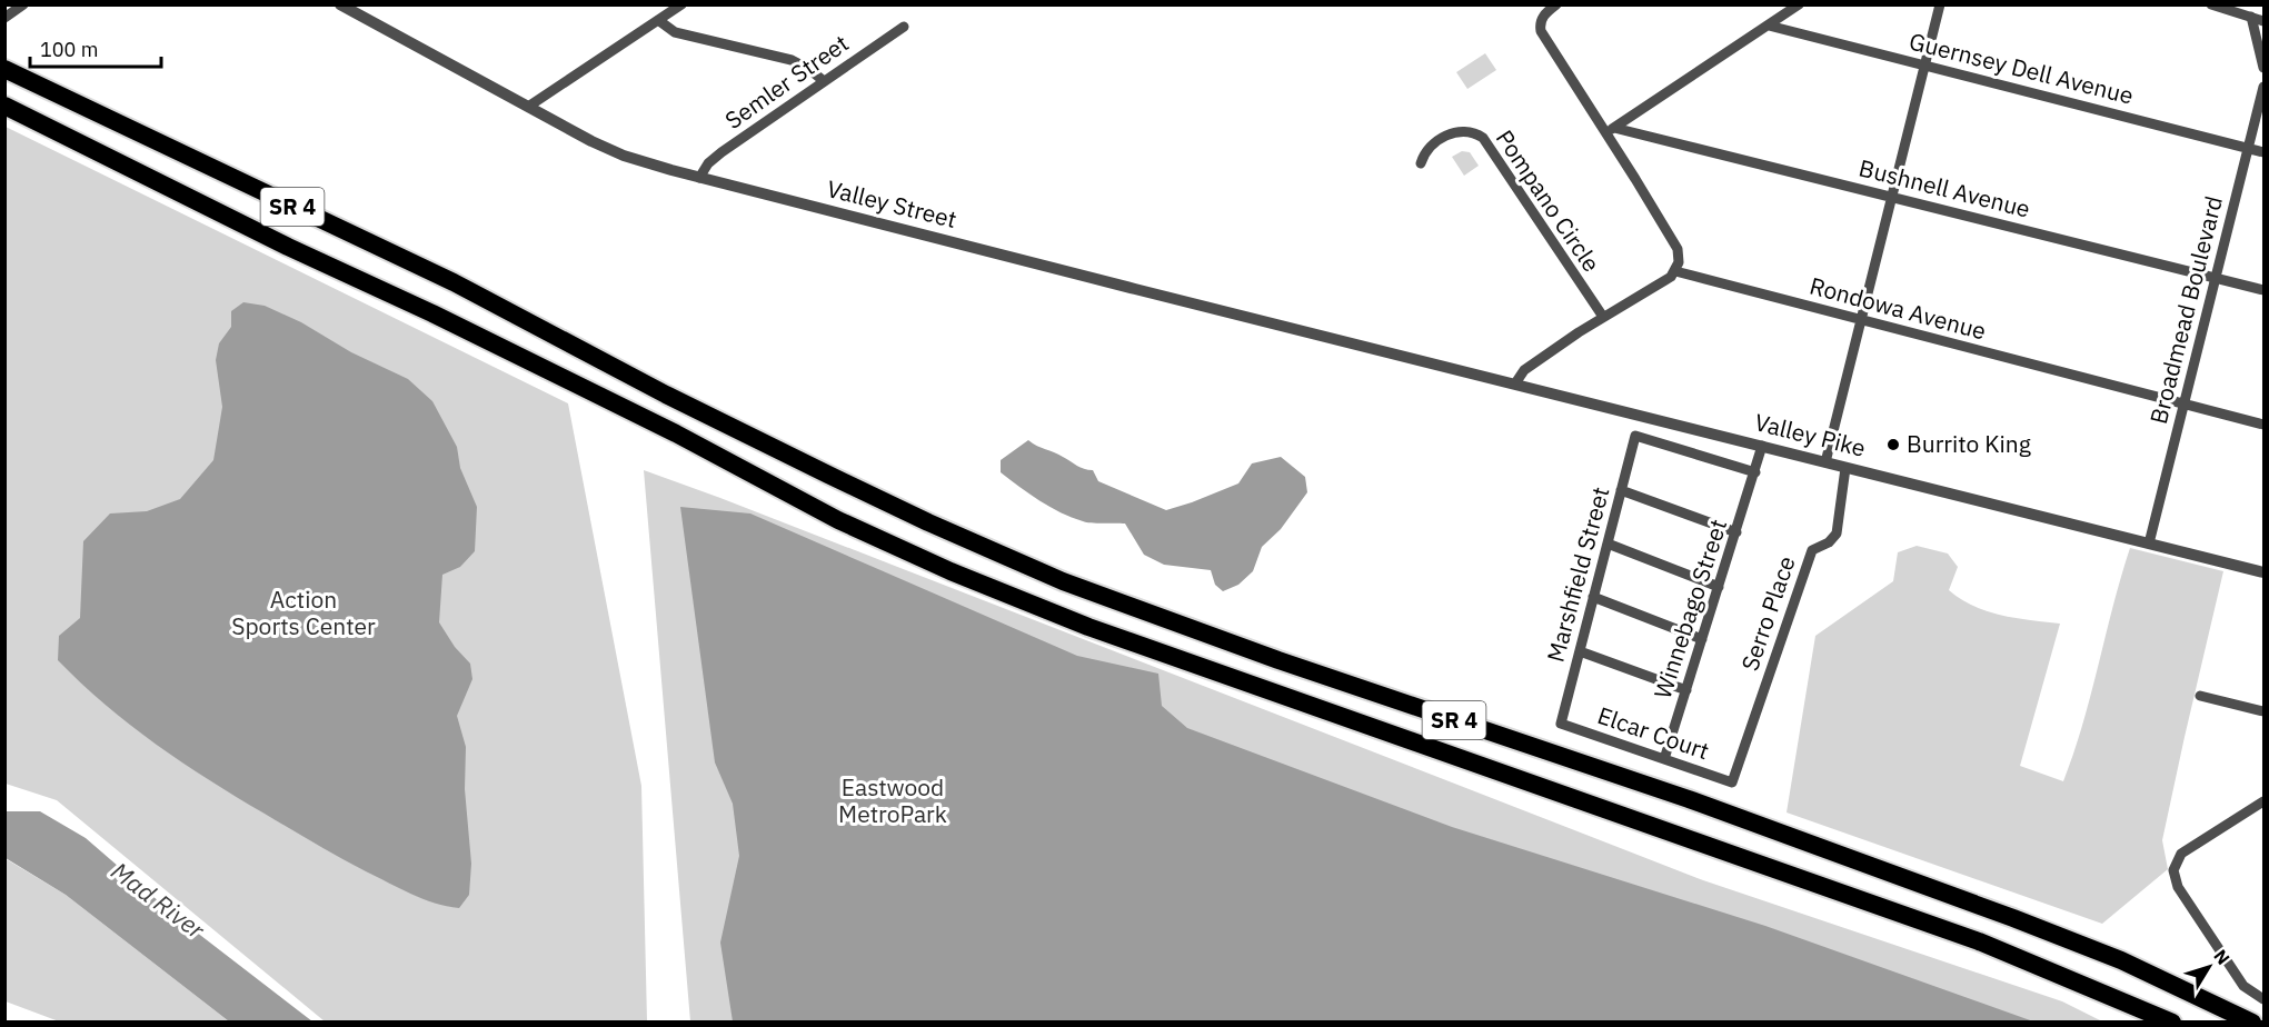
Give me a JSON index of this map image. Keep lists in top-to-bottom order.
{
  "streets": {
    "highway": ["SR 4"],
    "street": [
      "Guernsey Dell Avenue",
      "Semler Street",
      "Bushnell Avenue",
      "Pompano Circle",
      "Valley Street",
      "Rondowa Avenue",
      "Broadmead Boulevard",
      "Valley Pike",
      "Marshfield Street",
      "Winnebago Street",
      "Serro Place",
      "Elcar Court"
    ]
  },
  "crossings": [
    ["Guernsey Dell Avenue", "Broadmead Boulevard"],
    ["Semler Street", "Valley Street"],
    ["Bushnell Avenue", "Broadmead Boulevard"],
    ["Valley Street", "Valley Pike"],
    ["Rondowa Avenue", "Broadmead Boulevard"],
    ["Broadmead Boulevard", "Valley Pike"],
    ["Valley Pike", "Winnebago Street"],
    ["Valley Pike", "Serro Place"],
    ["Marshfield Street", "Winnebago Street"],
    ["Marshfield Street", "Elcar Court"],
    ["Winnebago Street", "Elcar Court"],
    ["Serro Place", "Elcar Court"]
  ],
  "water": ["Mad River"],
  "parks": ["Action Sports Center", "Eastwood MetroPark"],
  "places": ["Burrito King"],
  "scale_bar": "100 m",
  "north": "top right"
}
